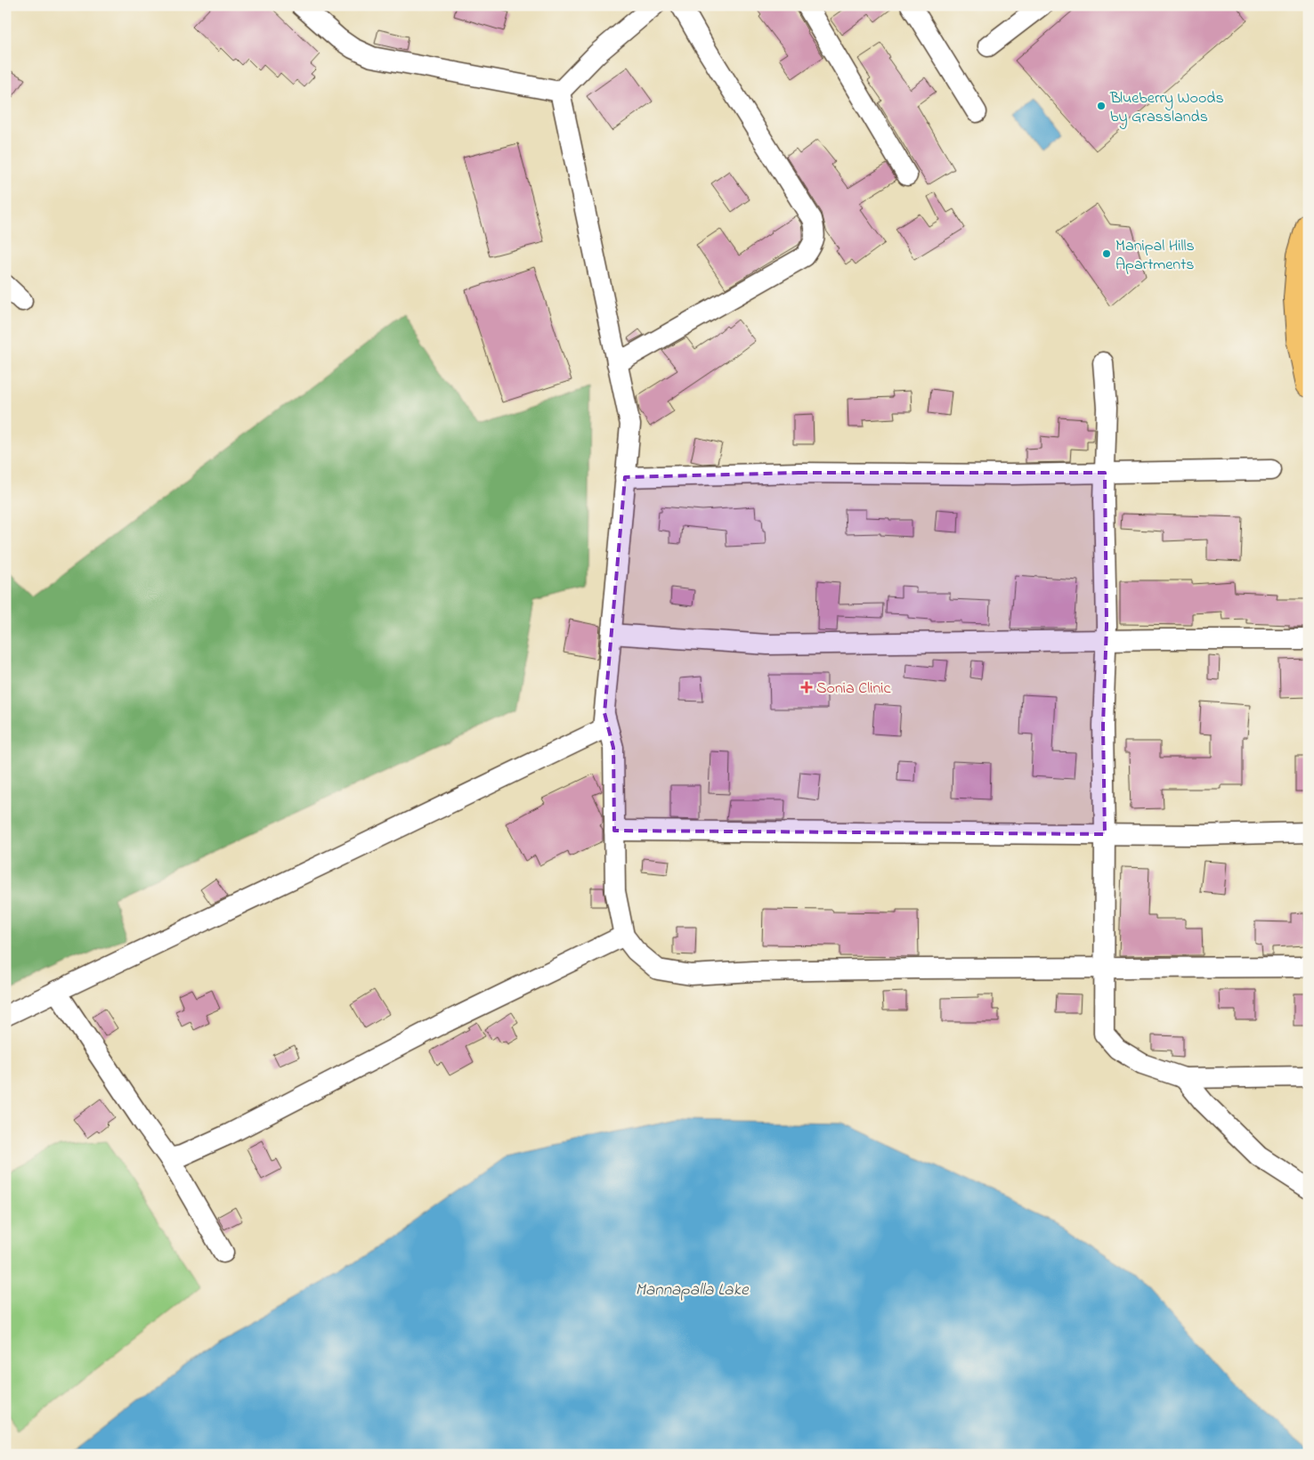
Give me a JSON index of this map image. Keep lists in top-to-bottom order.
{
  "water": ["Mannapalla Lake"],
  "places": {
    "other": ["Blueberry Woods by Grasslands", "Manipal Hills Apartments"],
    "health": ["Sonia Clinic"]
  }
}
